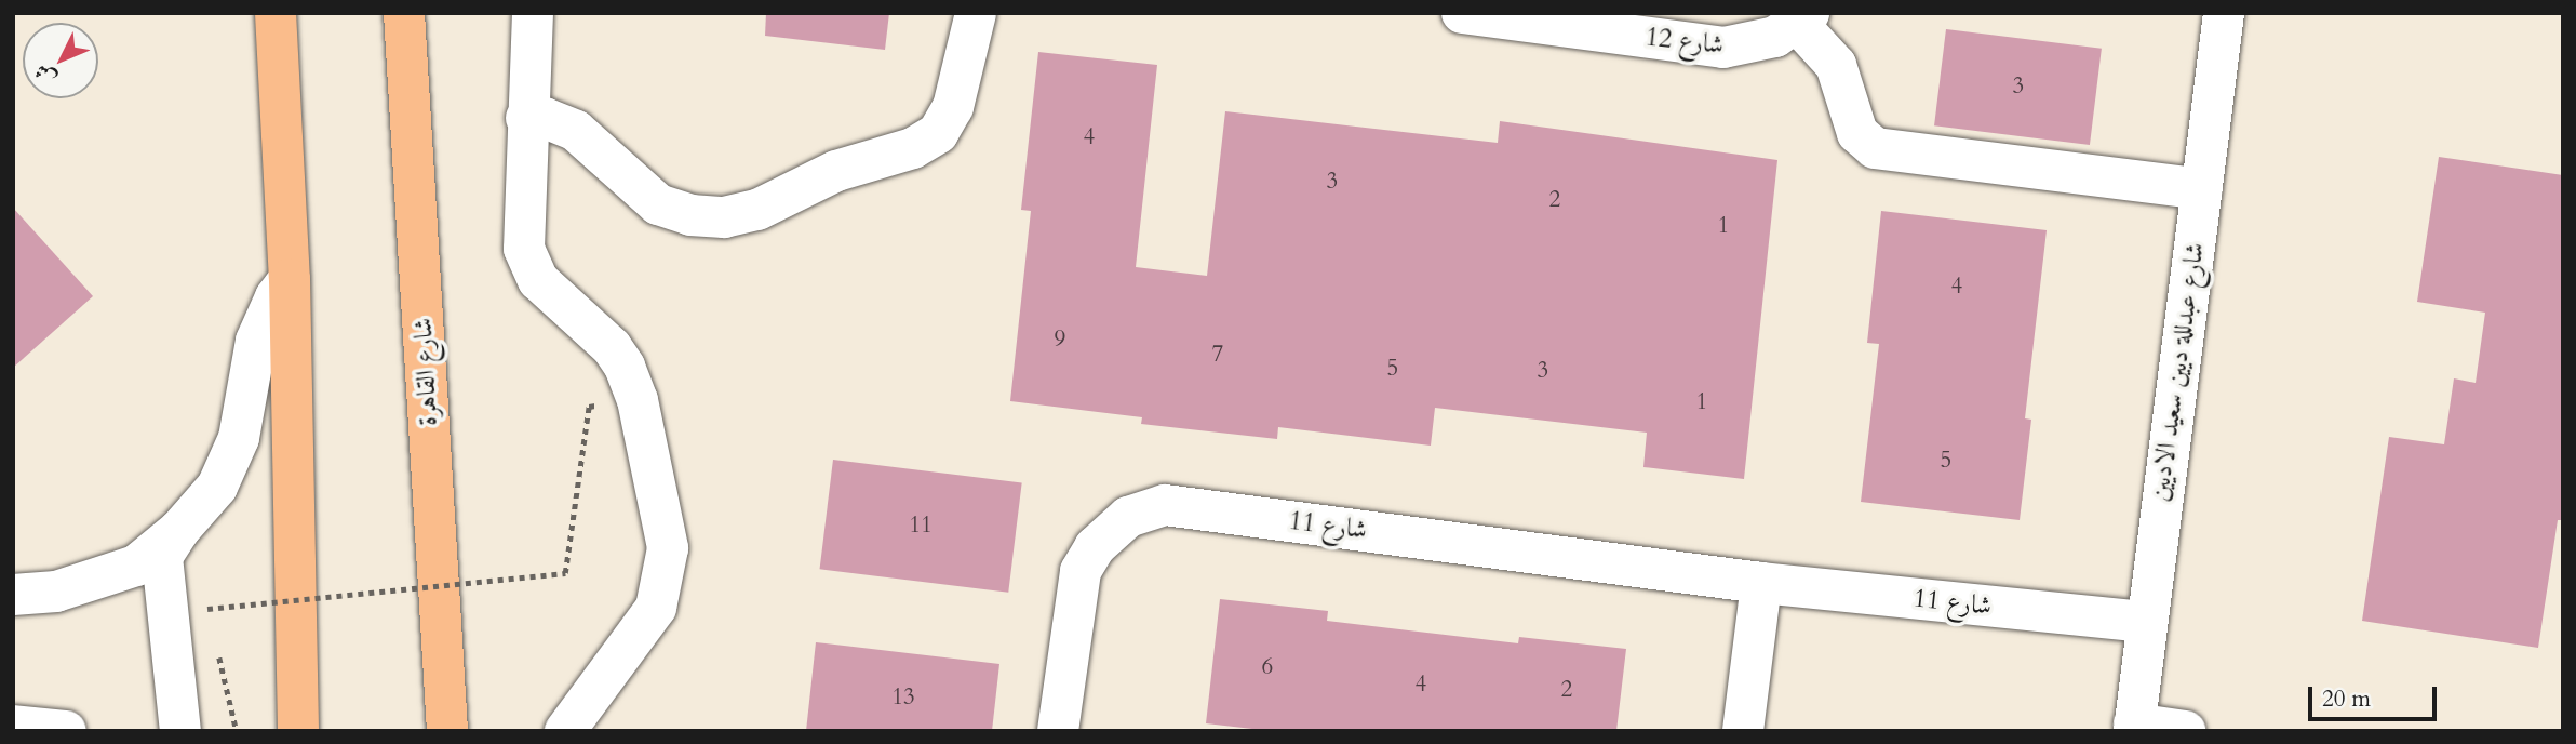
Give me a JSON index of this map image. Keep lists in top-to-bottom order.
{
  "streets": {
    "main road": ["شارع القاهرة"],
    "street": ["شارع 12", "شارع عبدللة ديين سعيد الاديين", "شارع 11"]
  },
  "crossings": [
    ["شارع عبدللة ديين سعيد الاديين", "شارع 11"]
  ],
  "house_numbers": [
    "3",
    "4",
    "3",
    "2",
    "1",
    "4",
    "9",
    "7",
    "5",
    "3",
    "1",
    "5",
    "11",
    "6",
    "4",
    "2",
    "13"
  ],
  "scale_bar": "20 m",
  "north": "bottom left"
}
